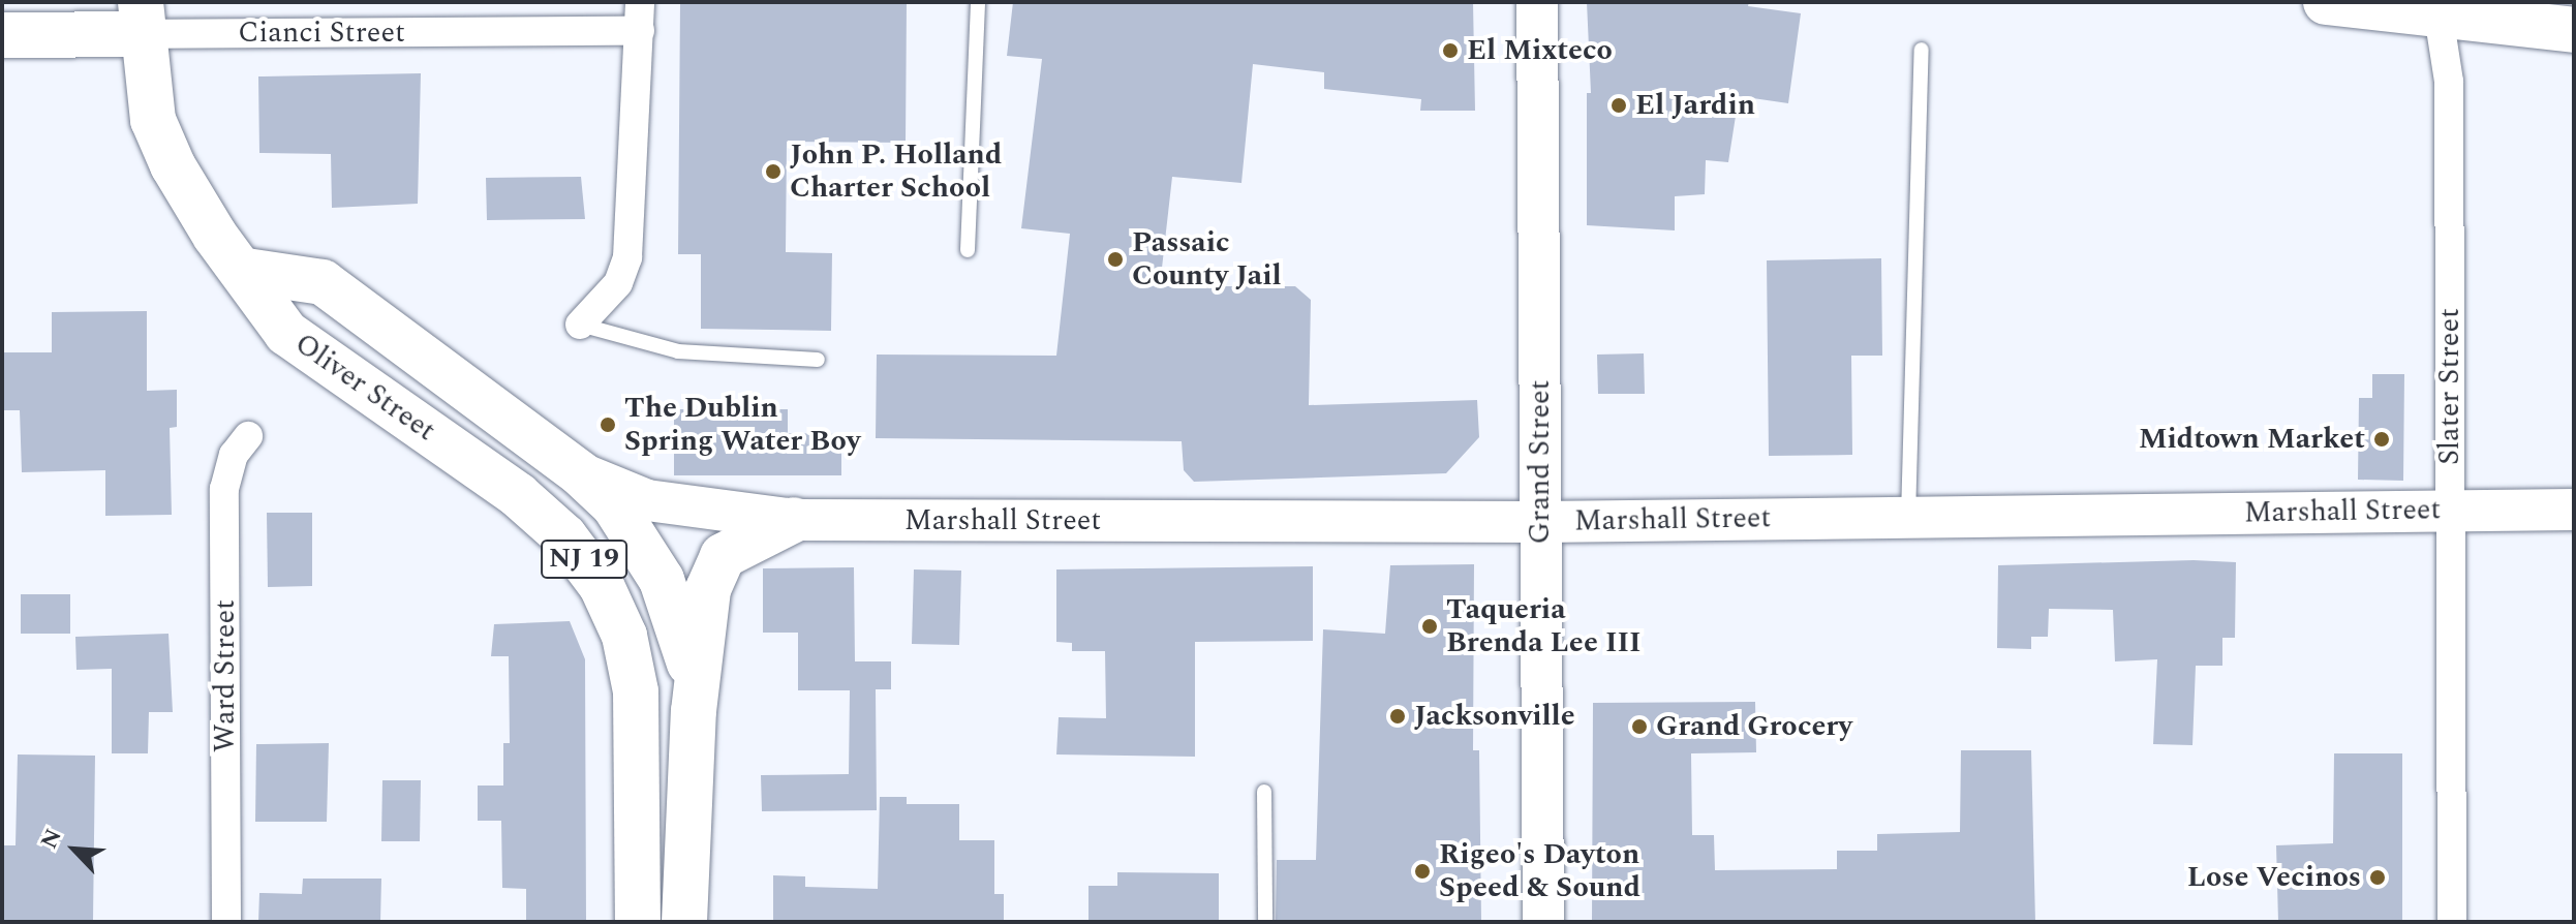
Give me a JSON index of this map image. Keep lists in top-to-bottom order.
{
  "streets": {
    "main road": ["Cianci Street", "Oliver Street", "NJ 19"],
    "street": [
      "Slater Street",
      "Grand Street",
      "Marshall Street",
      "Ward Street"
    ]
  },
  "crossings": [
    ["Cianci Street", "NJ 19"],
    ["Slater Street", "Marshall Street"],
    ["Oliver Street", "Marshall Street"],
    ["Oliver Street", "NJ 19"],
    ["Grand Street", "Marshall Street"]
  ],
  "places": [
    "El Mixteco",
    "El Jardin",
    "John P. Holland Charter School",
    "Passaic County Jail",
    "The Dublin Spring Water Boy",
    "Midtown Market",
    "Taqueria Brenda Lee III",
    "Jacksonville",
    "Grand Grocery",
    "Rigeo's Dayton Speed & Sound",
    "Lose Vecinos"
  ],
  "north": "top left"
}
